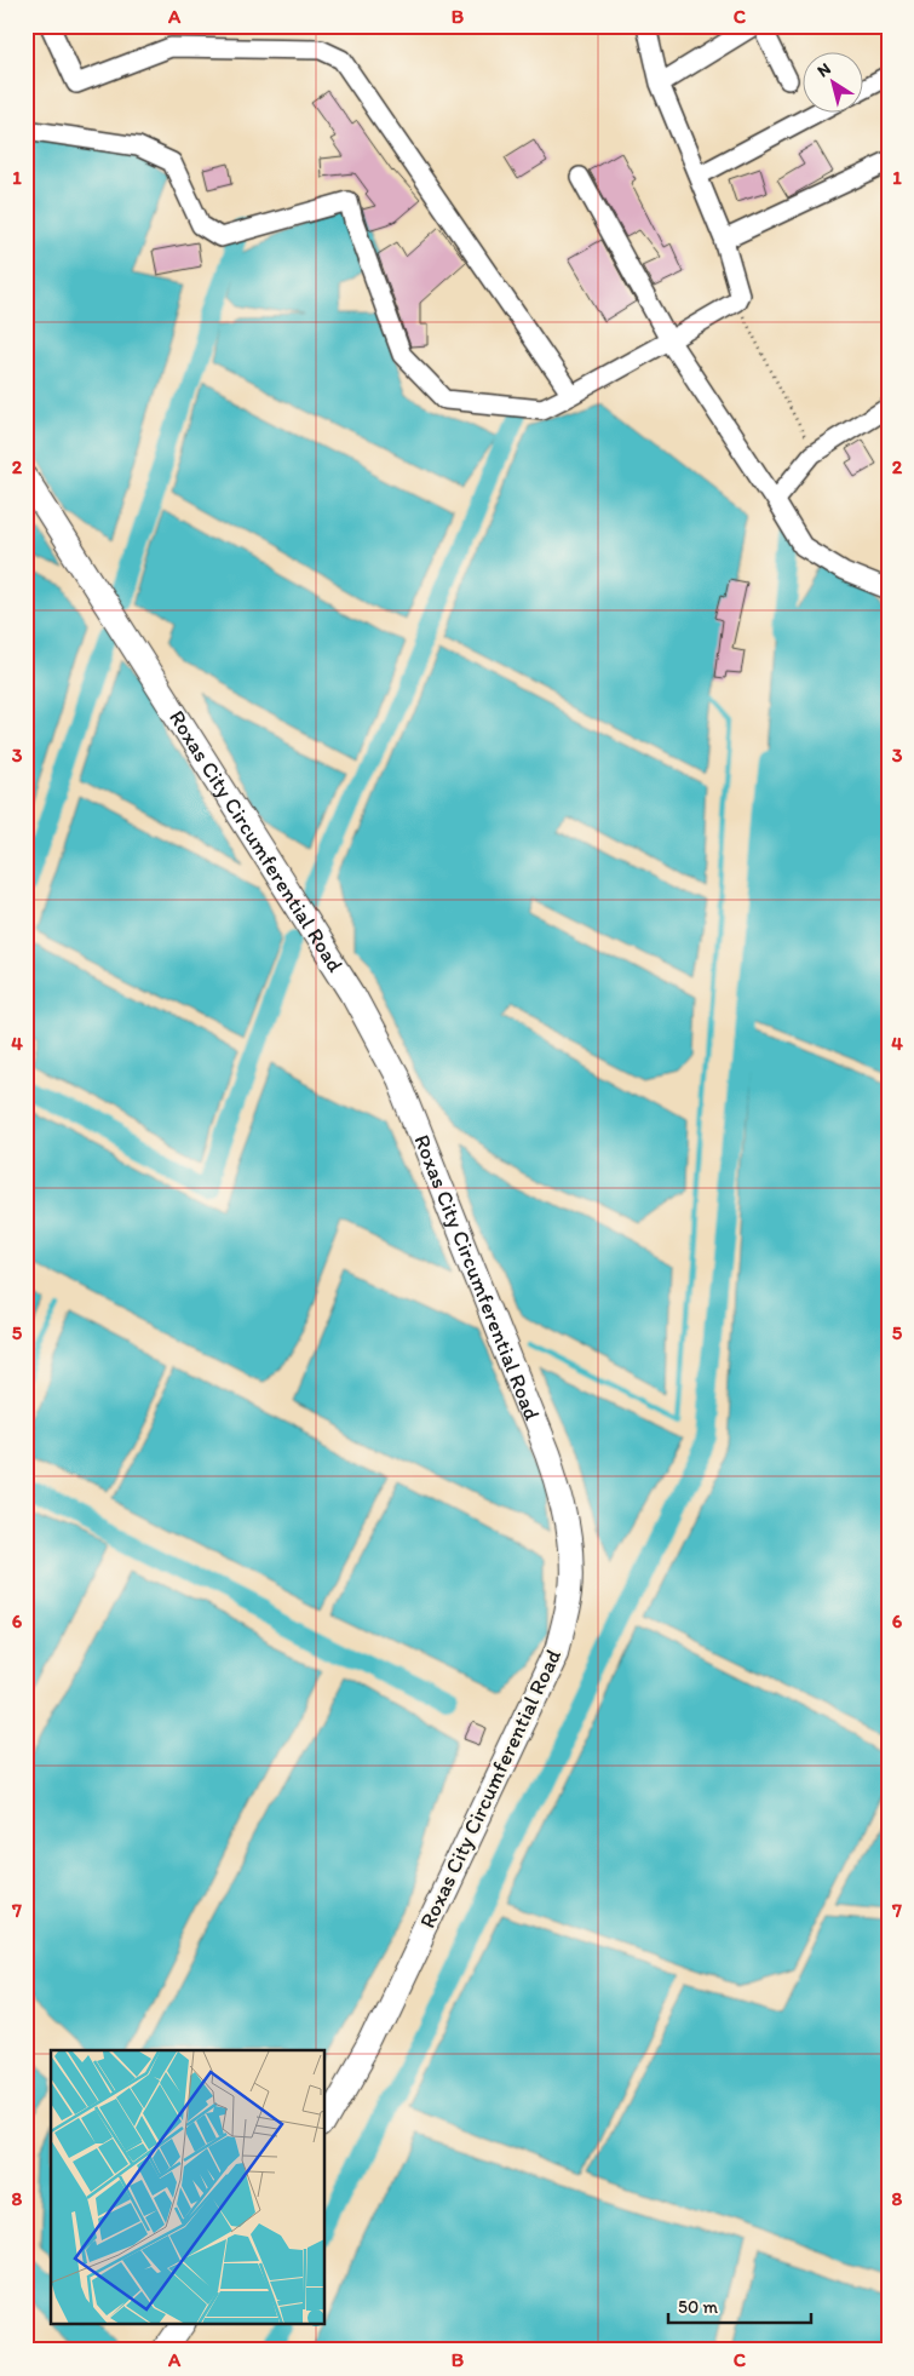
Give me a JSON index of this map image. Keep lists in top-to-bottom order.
{
  "streets": {
    "main road": ["Roxas City Circumferential Road"]
  },
  "scale_bar": "50 m",
  "north": "top left",
  "grid": {
    "columns": ["A", "B", "C"],
    "rows": [
      "1",
      "2",
      "3",
      "4",
      "5",
      "6",
      "7",
      "8"
    ]
  }
}
